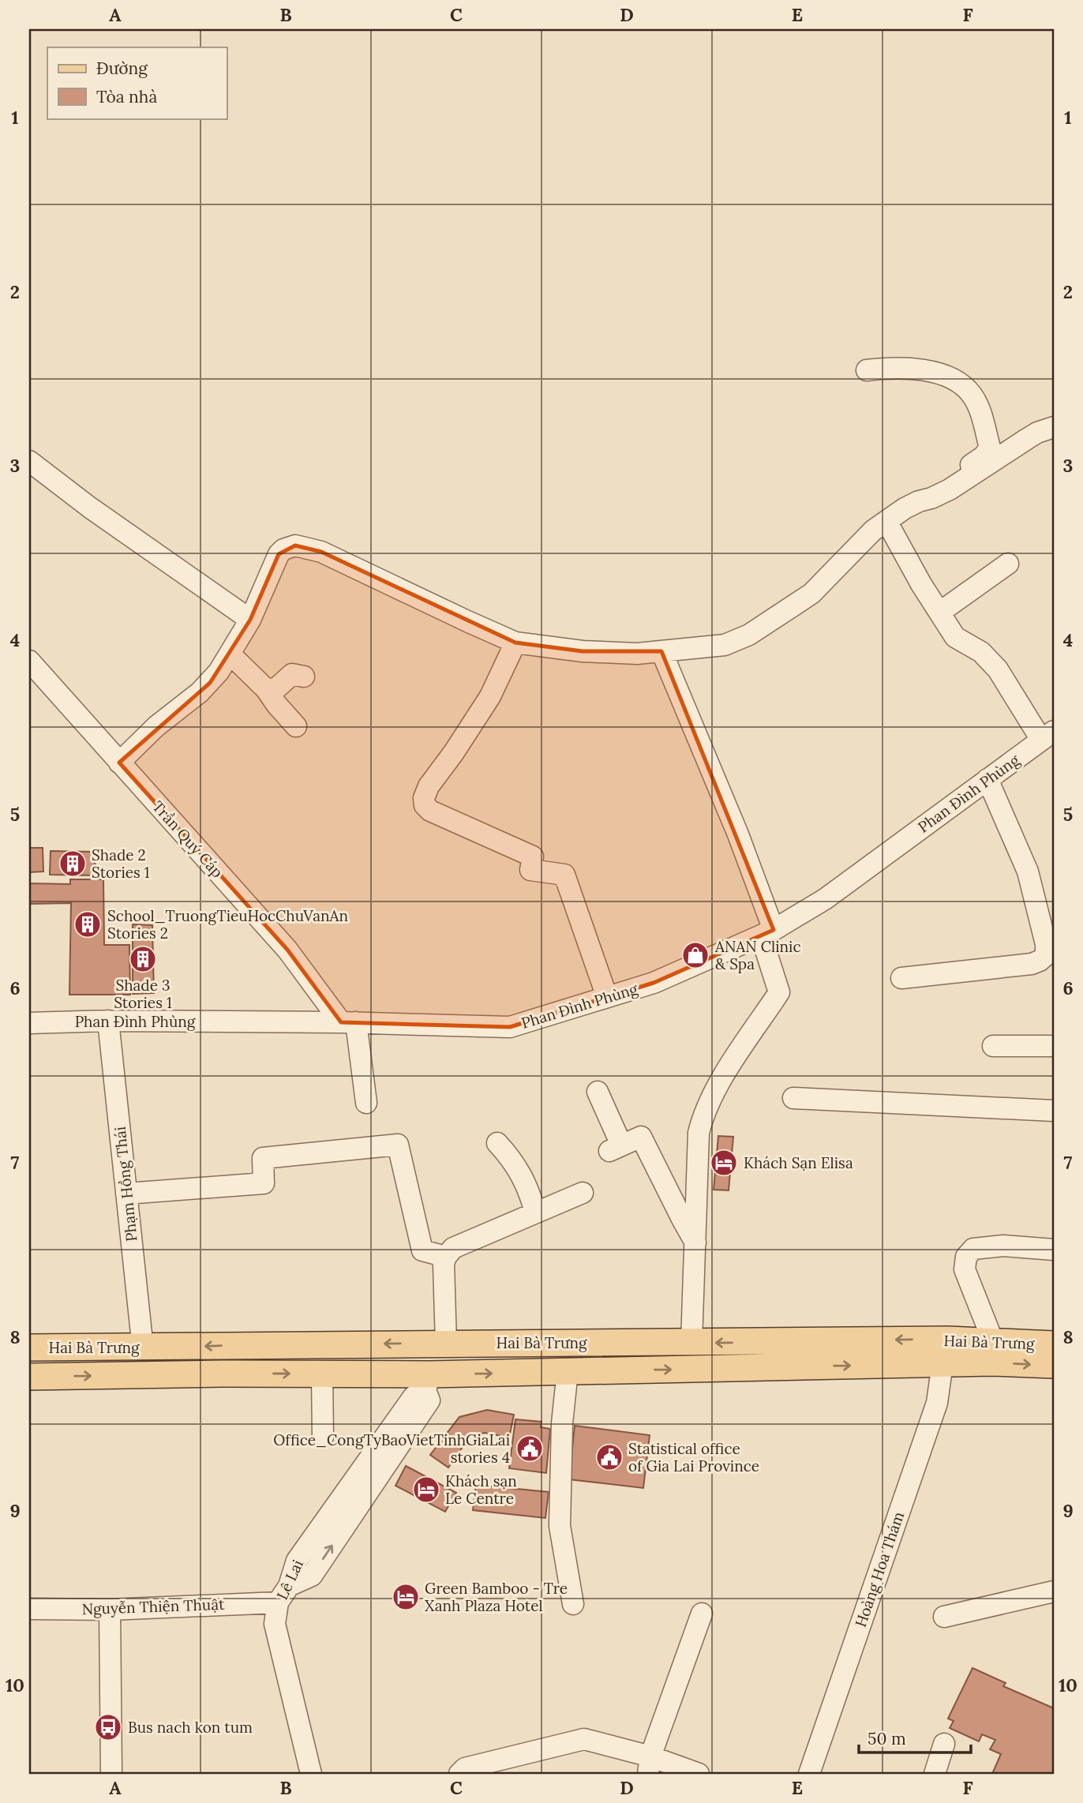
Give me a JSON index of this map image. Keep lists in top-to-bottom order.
{
  "streets": {
    "main road": ["Hai Bà Trưng"],
    "street": [
      "Phan Đình Phùng",
      "Trần Quý Cáp",
      "Phạm Hồng Thái",
      "Hoàng Hoa Thám",
      "Lê Lai",
      "Nguyễn Thiện Thuật"
    ]
  },
  "crossings": [
    ["Phan Đình Phùng", "Trần Quý Cáp"],
    ["Phan Đình Phùng", "Phạm Hồng Thái"],
    ["Phạm Hồng Thái", "Hai Bà Trưng"],
    ["Hai Bà Trưng", "Hoàng Hoa Thám"],
    ["Hai Bà Trưng", "Lê Lai"],
    ["Lê Lai", "Nguyễn Thiện Thuật"]
  ],
  "places": {
    "building": ["Shade 2 Stories 1", "School_TruongTieuHocChuVanAn Stories 2", "Shade 3 Stories 1"],
    "shop": ["ANAN Clinic & Spa"],
    "hotel": ["Khách Sạn Elisa", "Khách sạn Le Centre", "Green Bamboo - Tre Xanh Plaza Hotel"],
    "public building": ["Office_CongTyBaoVietTinhGiaLai stories 4", "Statistical office of Gia Lai Province"],
    "bus stop": ["Bus nach kon tum"]
  },
  "legend": ["Đường", "Tòa nhà"],
  "scale_bar": "50 m",
  "grid": {
    "columns": [
      "A",
      "B",
      "C",
      "D",
      "E",
      "F"
    ],
    "rows": [
      "1",
      "2",
      "3",
      "4",
      "5",
      "6",
      "7",
      "8",
      "9",
      "10"
    ]
  }
}
